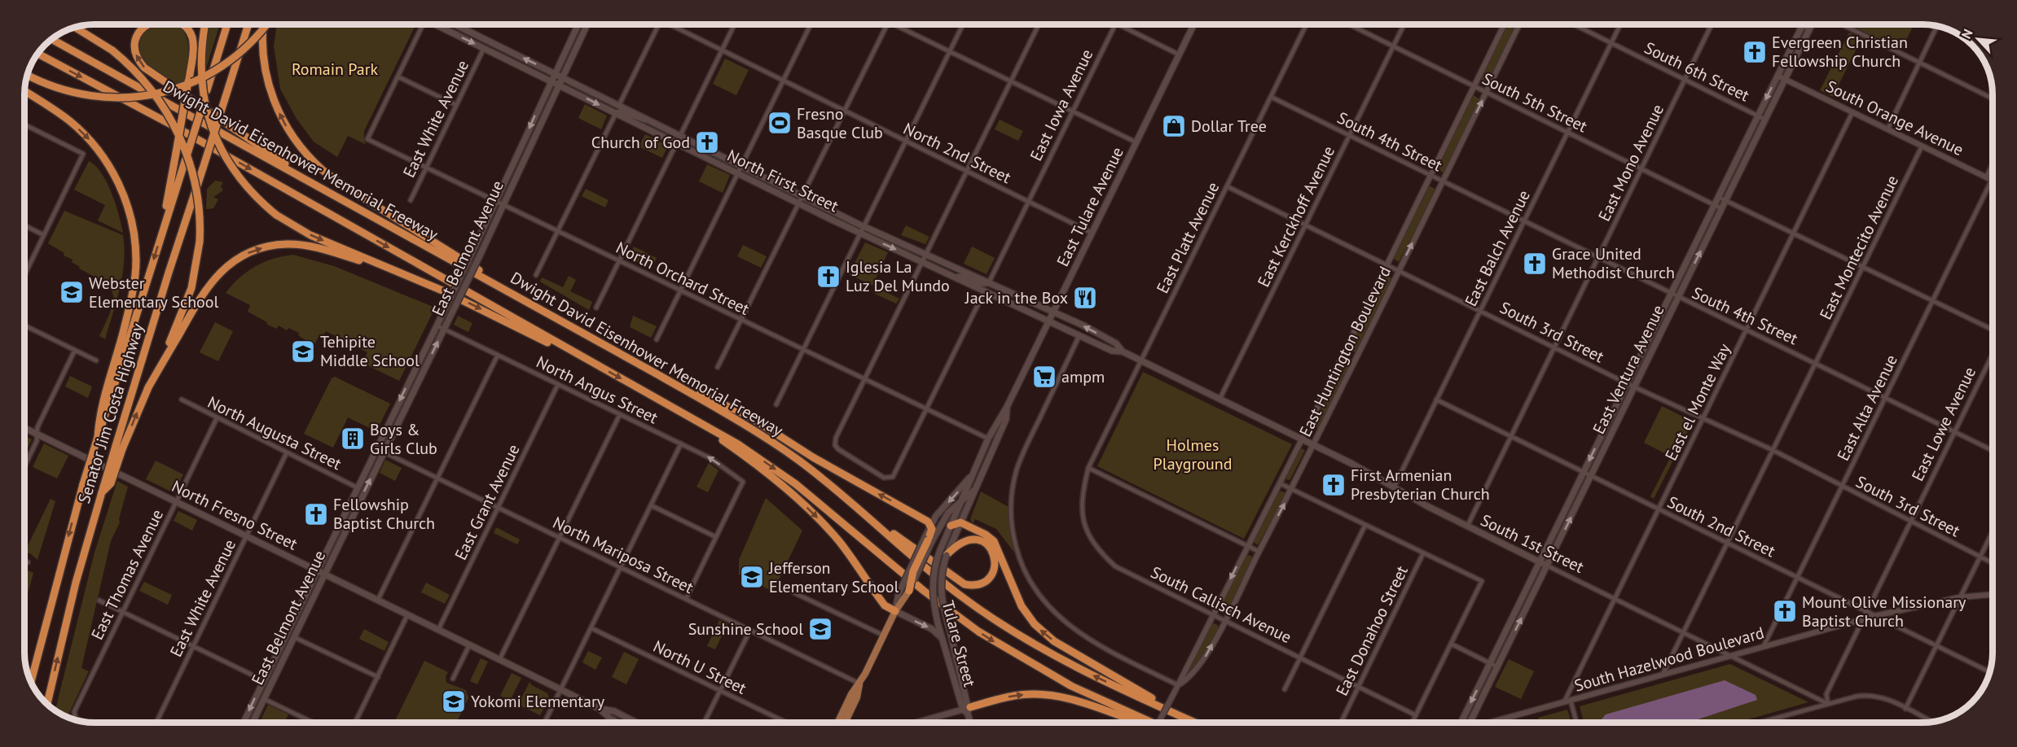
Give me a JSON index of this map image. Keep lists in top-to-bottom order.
{
  "streets": {
    "highway": ["Dwight David Eisenhower Memorial Freeway", "Senator Jim Costa Highway"],
    "main road": [
      "North First Street",
      "East Tulare Avenue",
      "East Belmont Avenue",
      "East Ventura Avenue",
      "North Fresno Street",
      "South 1st Street",
      "Tulare Street"
    ],
    "street": [
      "South 6th Street",
      "South 5th Street",
      "East Iowa Avenue",
      "South Orange Avenue",
      "East White Avenue",
      "South 4th Street",
      "North 2nd Street",
      "East Mono Avenue",
      "East Kerckhoff Avenue",
      "East Platt Avenue",
      "East Montecito Avenue",
      "East Balch Avenue",
      "North Orchard Street",
      "South 3rd Street",
      "East Huntington Boulevard",
      "North Angus Street",
      "East el Monte Way",
      "East Alta Avenue",
      "East Lowe Avenue",
      "North Augusta Street",
      "East Grant Avenue",
      "South 2nd Street",
      "North Mariposa Street",
      "East Thomas Avenue",
      "South Callisch Avenue",
      "East Donahoo Street",
      "South Hazelwood Boulevard",
      "North U Street"
    ]
  },
  "crossings": [
    ["South 6th Street", "East Mono Avenue"],
    ["South 6th Street", "East Balch Avenue"],
    ["South 6th Street", "East Ventura Avenue"],
    ["South 5th Street", "East Mono Avenue"],
    ["South 5th Street", "East Kerckhoff Avenue"],
    ["South 5th Street", "East Balch Avenue"],
    ["South 5th Street", "East Huntington Boulevard"],
    ["South 5th Street", "East Ventura Avenue"],
    ["East Iowa Avenue", "North 2nd Street"],
    ["East Iowa Avenue", "North First Street"],
    ["East Iowa Avenue", "South 1st Street"],
    ["South Orange Avenue", "East Montecito Avenue"],
    ["South Orange Avenue", "East Ventura Avenue"],
    ["South Orange Avenue", "East el Monte Way"],
    ["South Orange Avenue", "East Alta Avenue"],
    ["East White Avenue", "North First Street"],
    ["East White Avenue", "North Orchard Street"],
    ["East White Avenue", "North Augusta Street"],
    ["East White Avenue", "North Fresno Street"],
    ["South 4th Street", "East Mono Avenue"],
    ["South 4th Street", "East Kerckhoff Avenue"],
    ["South 4th Street", "East Platt Avenue"],
    ["South 4th Street", "East Montecito Avenue"],
    ["South 4th Street", "East Balch Avenue"],
    ["South 4th Street", "East Huntington Boulevard"],
    ["South 4th Street", "East Ventura Avenue"],
    ["South 4th Street", "East el Monte Way"],
    ["South 4th Street", "East Alta Avenue"],
    ["South 4th Street", "East Lowe Avenue"],
    ["North 2nd Street", "East Tulare Avenue"],
    ["East Mono Avenue", "South 3rd Street"],
    ["East Mono Avenue", "South 2nd Street"],
    ["East Mono Avenue", "South 1st Street"],
    ["North First Street", "East Tulare Avenue"],
    ["North First Street", "East Belmont Avenue"],
    ["North First Street", "South 1st Street"],
    ["East Tulare Avenue", "North Orchard Street"],
    ["East Tulare Avenue", "South 1st Street"],
    ["East Tulare Avenue", "Tulare Street"],
    ["East Kerckhoff Avenue", "South 3rd Street"],
    ["East Kerckhoff Avenue", "South 1st Street"],
    ["East Platt Avenue", "South 3rd Street"],
    ["East Platt Avenue", "South 1st Street"],
    ["East Platt Avenue", "South Callisch Avenue"],
    ["East Montecito Avenue", "South 3rd Street"],
    ["East Montecito Avenue", "South 2nd Street"],
    ["East Montecito Avenue", "South 1st Street"],
    ["East Montecito Avenue", "South Hazelwood Boulevard"],
    ["East Belmont Avenue", "North Orchard Street"],
    ["East Belmont Avenue", "North Angus Street"],
    ["East Belmont Avenue", "North Augusta Street"],
    ["East Belmont Avenue", "North Fresno Street"],
    ["East Belmont Avenue", "North Mariposa Street"],
    ["East Balch Avenue", "South 3rd Street"],
    ["East Balch Avenue", "South 2nd Street"],
    ["East Balch Avenue", "South 1st Street"],
    ["South 3rd Street", "East Huntington Boulevard"],
    ["South 3rd Street", "East Ventura Avenue"],
    ["South 3rd Street", "East el Monte Way"],
    ["South 3rd Street", "East Alta Avenue"],
    ["South 3rd Street", "East Lowe Avenue"],
    ["East Huntington Boulevard", "South 1st Street"],
    ["East Huntington Boulevard", "South Callisch Avenue"],
    ["East Ventura Avenue", "South 2nd Street"],
    ["East Ventura Avenue", "South 1st Street"],
    ["North Angus Street", "East Grant Avenue"],
    ["East el Monte Way", "South 2nd Street"],
    ["East el Monte Way", "South 1st Street"],
    ["East el Monte Way", "South Hazelwood Boulevard"],
    ["East Alta Avenue", "South 2nd Street"],
    ["East Alta Avenue", "South Hazelwood Boulevard"],
    ["East Lowe Avenue", "South 2nd Street"],
    ["East Lowe Avenue", "South 1st Street"],
    ["East Lowe Avenue", "South Hazelwood Boulevard"],
    ["North Augusta Street", "East Thomas Avenue"],
    ["East Grant Avenue", "North Fresno Street"],
    ["East Grant Avenue", "North Mariposa Street"],
    ["North Fresno Street", "East Thomas Avenue"],
    ["South 2nd Street", "South Hazelwood Boulevard"],
    ["South 1st Street", "South Hazelwood Boulevard"],
    ["South Callisch Avenue", "East Donahoo Street"]
  ],
  "parks": ["Romain Park", "Holmes Playground"],
  "places": {
    "church": [
      "Evergreen Christian Fellowship Church",
      "Church of God",
      "Grace United Methodist Church",
      "Iglesia La Luz Del Mundo",
      "First Armenian Presbyterian Church",
      "Fellowship Baptist Church",
      "Mount Olive Missionary Baptist Church"
    ],
    "sports": ["Fresno Basque Club"],
    "shop": ["Dollar Tree"],
    "school or university": [
      "Webster Elementary School",
      "Tehipite Middle School",
      "Jefferson Elementary School",
      "Sunshine School",
      "Yokomi Elementary"
    ],
    "restaurant": ["Jack in the Box"],
    "supermarket": ["ampm"],
    "building": ["Boys & Girls Club"]
  },
  "north": "top left"
}
